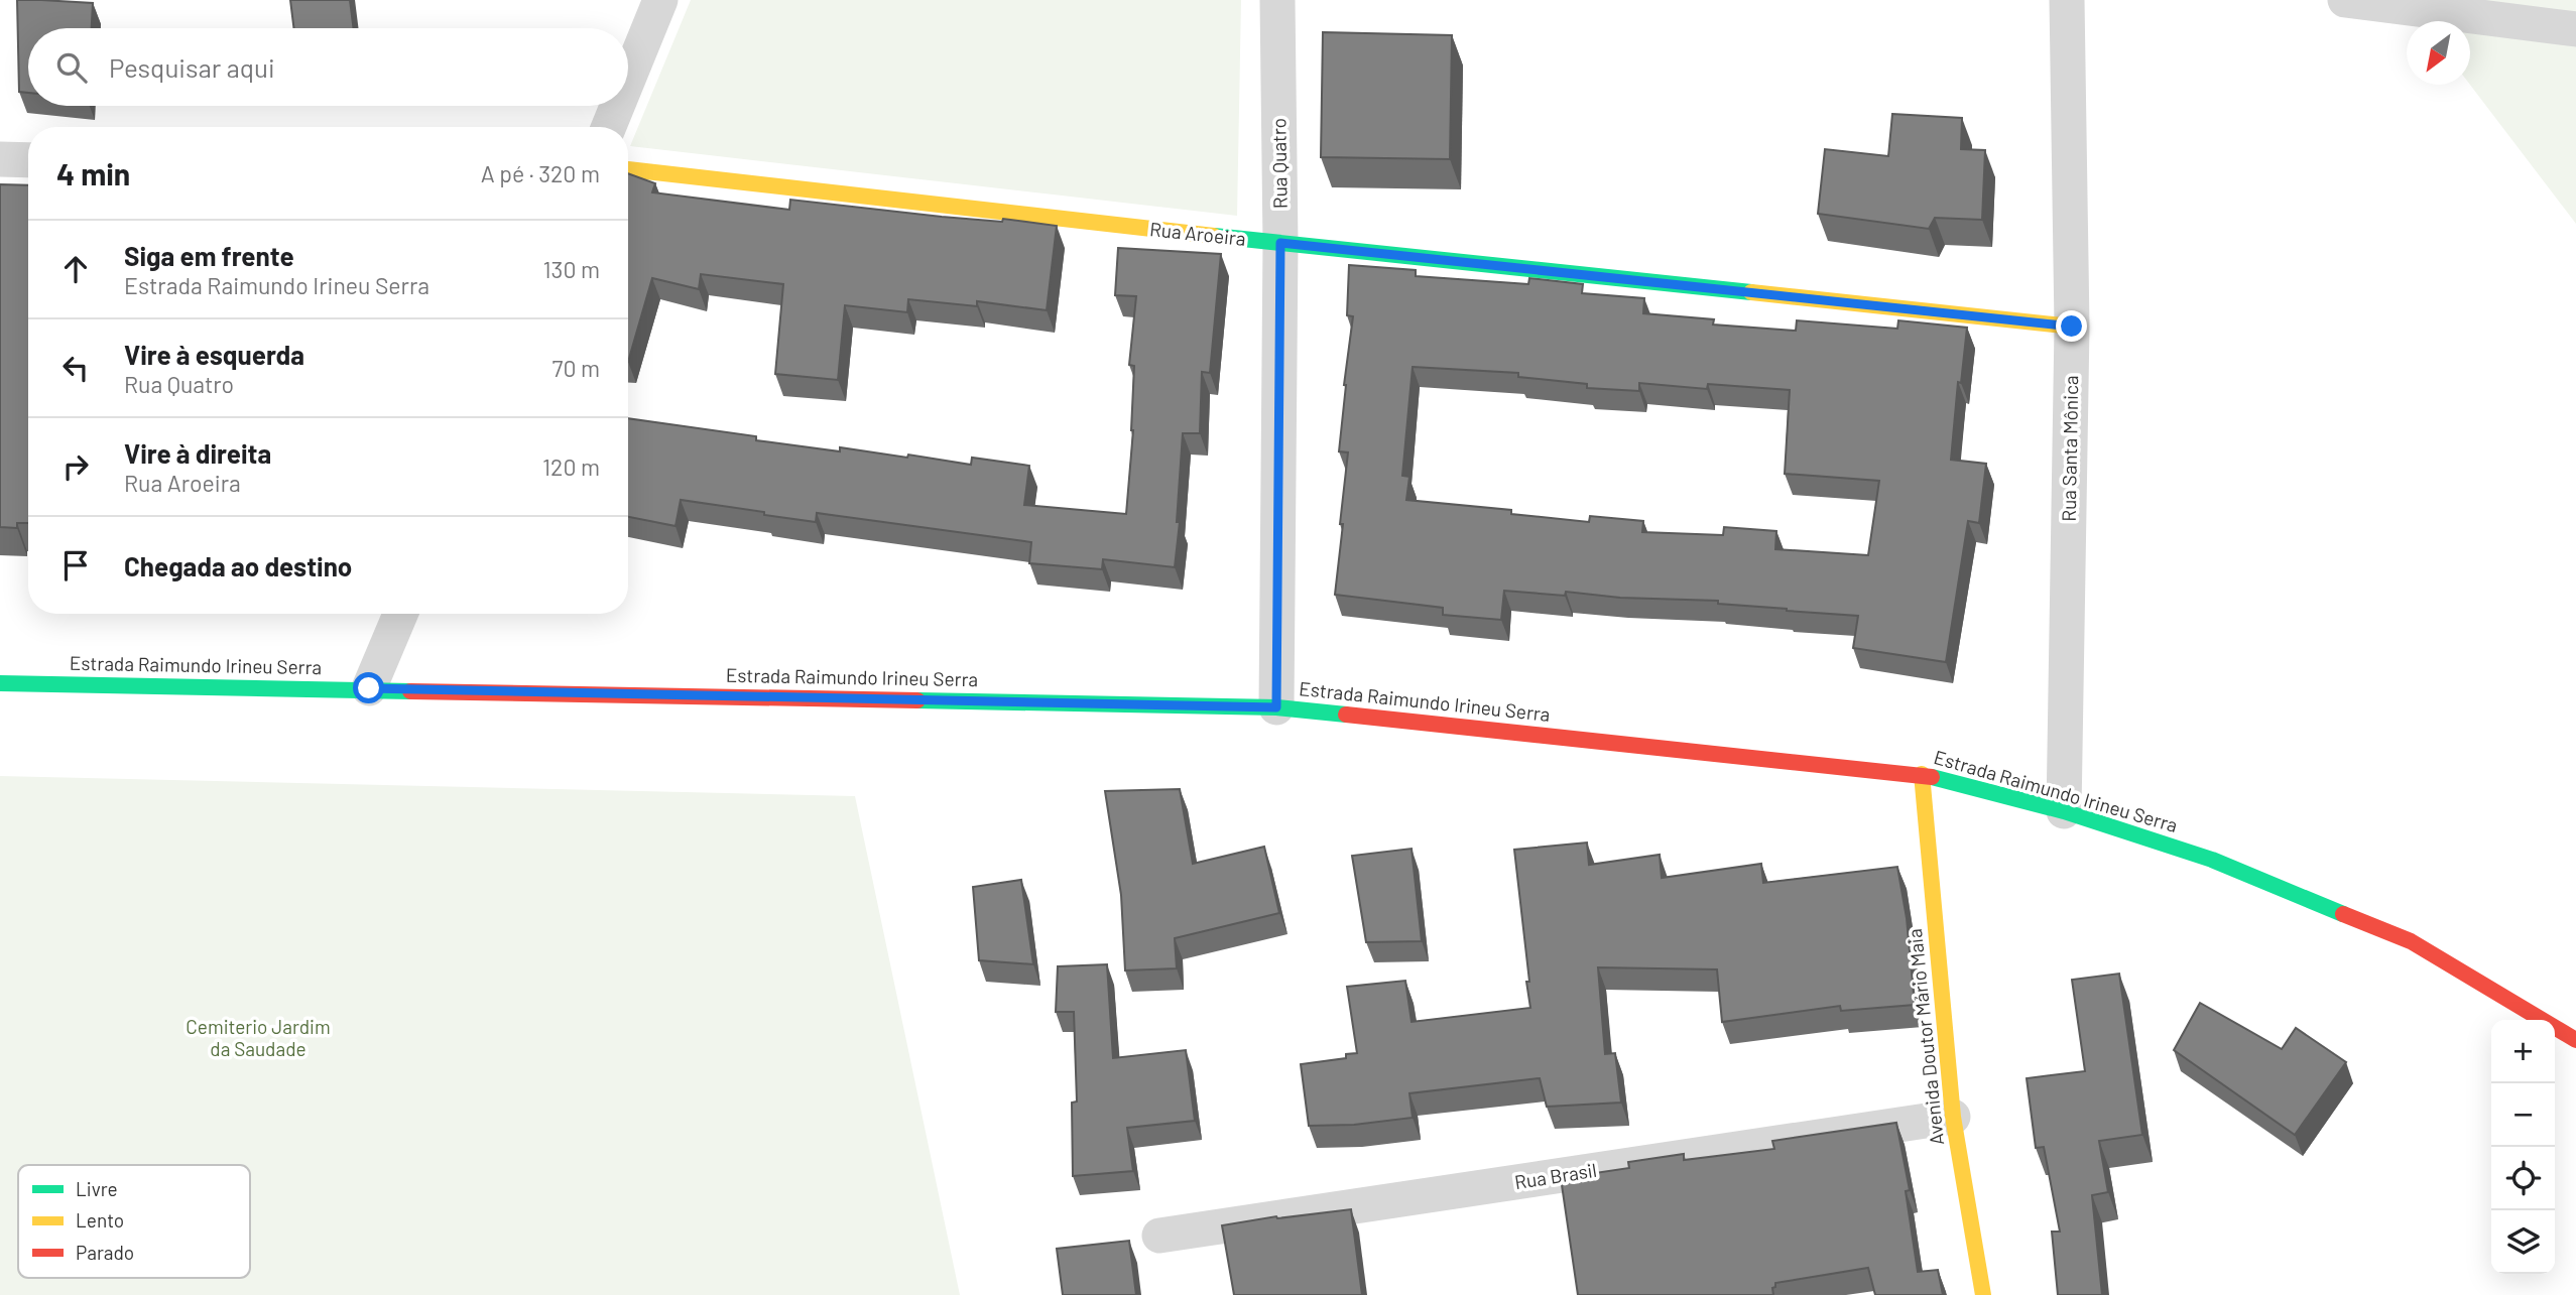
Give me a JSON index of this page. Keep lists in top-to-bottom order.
{
  "streets": {
    "street": [
      "Rua Quatro",
      "Rua Aroeira",
      "Rua Santa Mônica",
      "Estrada Raimundo Irineu Serra",
      "Avenida Doutor Mário Maia",
      "Rua Brasil"
    ]
  },
  "crossings": [
    ["Rua Quatro", "Rua Aroeira"],
    ["Rua Quatro", "Estrada Raimundo Irineu Serra"],
    ["Rua Aroeira", "Rua Santa Mônica"],
    ["Rua Santa Mônica", "Estrada Raimundo Irineu Serra"],
    ["Estrada Raimundo Irineu Serra", "Avenida Doutor Mário Maia"],
    ["Avenida Doutor Mário Maia", "Rua Brasil"]
  ],
  "parks": ["Cemiterio Jardim da Saudade"],
  "legend": ["Livre", "Lento", "Parado"],
  "north": "bottom left",
  "page": {
    "search": "Pesquisar aqui",
    "heading": ["4 min", "A pé · 320 m"],
    "list": [
      ["Siga em frente", "Estrada Raimundo Irineu Serra", "130 m"],
      ["Vire à esquerda", "Rua Quatro", "70 m"],
      ["Vire à direita", "Rua Aroeira", "120 m"],
      "Chegada ao destino"
    ],
    "map_buttons": ["+", "−"]
  }
}
